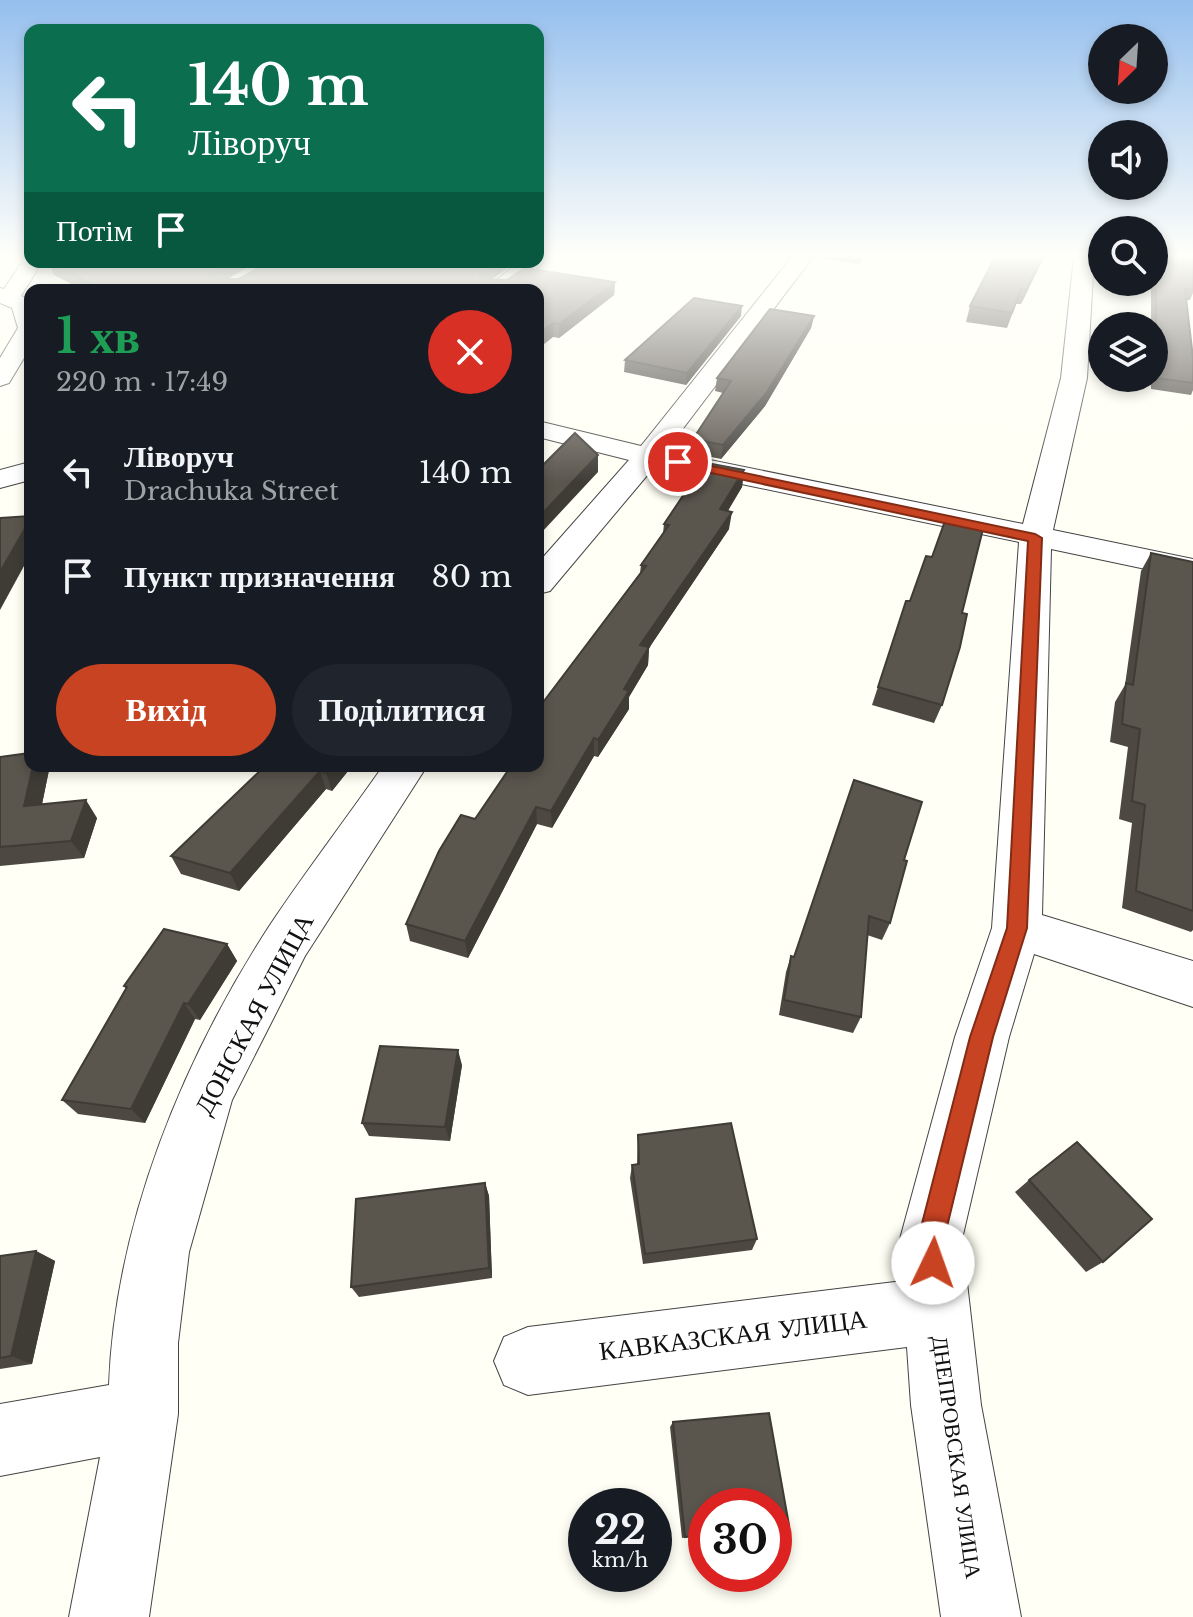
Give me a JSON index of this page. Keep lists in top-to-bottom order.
{
  "streets": {
    "street": ["ДОНСКАЯ УЛИЦА", "КАВКАЗСКАЯ УЛИЦА", "ДНЕПРОВСКАЯ УЛИЦА"]
  },
  "crossings": [
    ["КАВКАЗСКАЯ УЛИЦА", "ДНЕПРОВСКАЯ УЛИЦА"]
  ],
  "north": "bottom left",
  "page": {
    "turn": ["140 m", "Ліворуч"],
    "then": "Потім",
    "heading": ["1 хв", "220 m · 17:49"],
    "list": [
      {
        "name": "Ліворуч",
        "note": "Drachuka Street",
        "value": "140 m"
      },
      {
        "name": "Пункт призначення",
        "value": "80 m"
      }
    ],
    "buttons": ["Вихід", "Поділитися"],
    "speed": "22 km/h",
    "limit": "30"
  }
}
